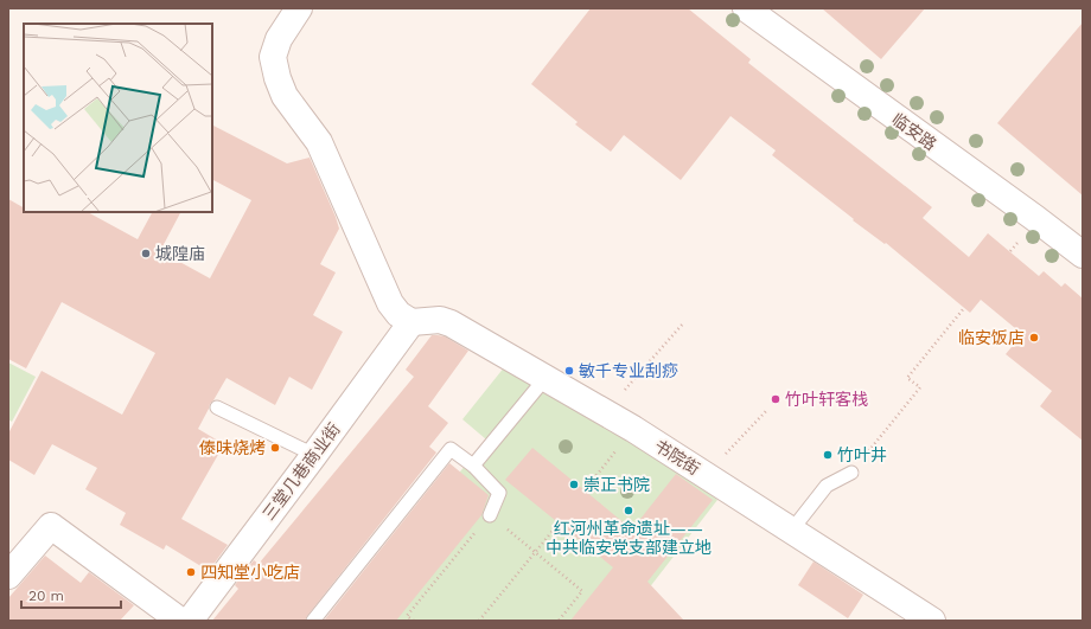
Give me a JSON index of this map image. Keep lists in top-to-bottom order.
{
  "streets": {
    "street": ["临安路", "书院街", "三堂几巷商业街"]
  },
  "crossings": [
    ["书院街", "三堂几巷商业街"]
  ],
  "places": [
    "城隍庙",
    "临安饭店",
    "敏千专业刮痧",
    "竹叶轩客栈",
    "傣味烧烤",
    "竹叶井",
    "崇正书院",
    "红河州革命遗址—— 中共临安党支部建立地",
    "四知堂小吃店"
  ],
  "scale_bar": "20 m"
}
